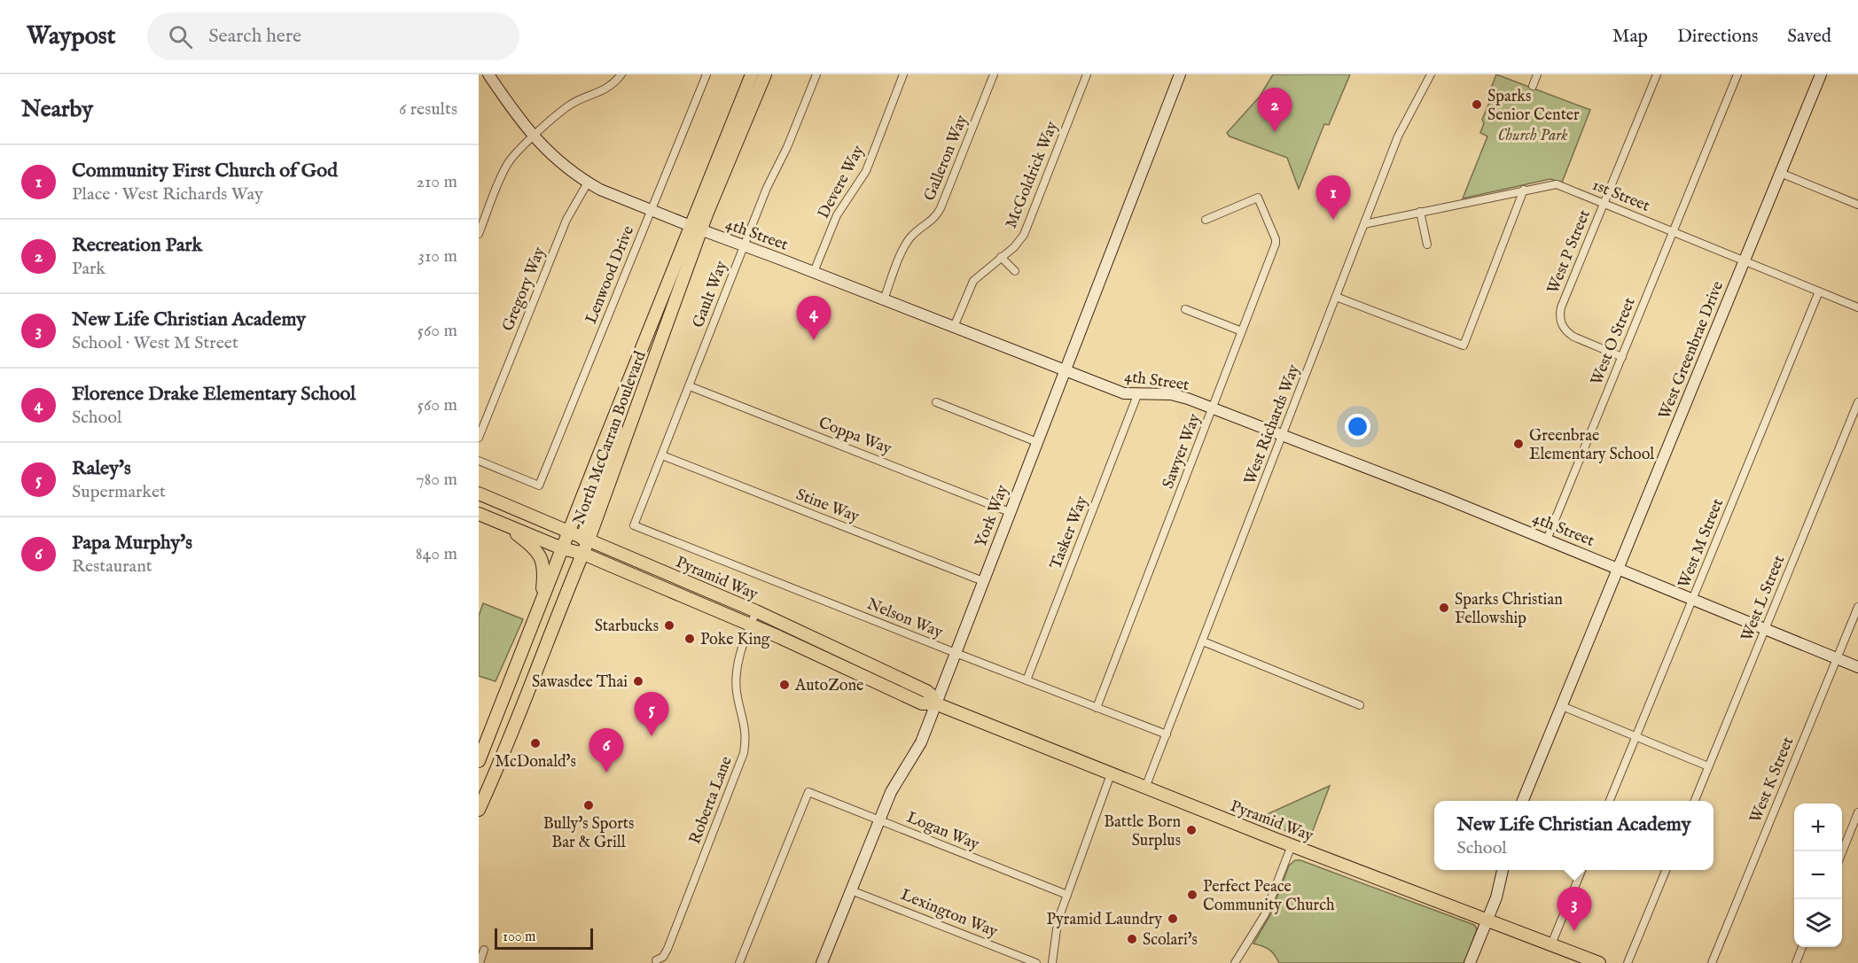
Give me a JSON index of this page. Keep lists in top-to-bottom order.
{
  "streets": {
    "main road": ["North McCarran Boulevard", "Pyramid Way"],
    "street": [
      "Galleron Way",
      "McGoldrick Way",
      "Devere Way",
      "1st Street",
      "4th Street",
      "West P Street",
      "Lenwood Drive",
      "Gregory Way",
      "Gault Way",
      "West O Street",
      "West Greenbrae Drive",
      "West Richards Way",
      "Coppa Way",
      "Sawyer Way",
      "Stine Way",
      "York Way",
      "Tasker Way",
      "West M Street",
      "West L Street",
      "Nelson Way",
      "West K Street",
      "Roberta Lane",
      "Logan Way",
      "Lexington Way"
    ]
  },
  "crossings": [
    ["Galleron Way", "4th Street"],
    ["McGoldrick Way", "4th Street"],
    ["Devere Way", "4th Street"],
    ["1st Street", "West P Street"],
    ["1st Street", "West O Street"],
    ["1st Street", "West Greenbrae Drive"],
    ["1st Street", "West Richards Way"],
    ["1st Street", "West M Street"],
    ["4th Street", "Lenwood Drive"],
    ["4th Street", "Gregory Way"],
    ["4th Street", "Gault Way"],
    ["4th Street", "West O Street"],
    ["4th Street", "West Greenbrae Drive"],
    ["4th Street", "West Richards Way"],
    ["4th Street", "North McCarran Boulevard"],
    ["4th Street", "Sawyer Way"],
    ["4th Street", "York Way"],
    ["4th Street", "Tasker Way"],
    ["4th Street", "West M Street"],
    ["4th Street", "West L Street"],
    ["4th Street", "West K Street"],
    ["West P Street", "West O Street"],
    ["Gault Way", "Coppa Way"],
    ["Gault Way", "Stine Way"],
    ["Gault Way", "Nelson Way"],
    ["West Richards Way", "Pyramid Way"],
    ["West Richards Way", "Nelson Way"],
    ["Coppa Way", "York Way"],
    ["North McCarran Boulevard", "Pyramid Way"],
    ["Sawyer Way", "Nelson Way"],
    ["Stine Way", "York Way"],
    ["York Way", "Pyramid Way"],
    ["York Way", "Nelson Way"],
    ["York Way", "Logan Way"],
    ["York Way", "Lexington Way"],
    ["Tasker Way", "Nelson Way"],
    ["Pyramid Way", "Roberta Lane"]
  ],
  "parks": ["Church Park"],
  "places": [
    "Sparks Senior Center",
    "Greenbrae Elementary School",
    "Sparks Christian Fellowship",
    "Starbucks",
    "Poke King",
    "Sawasdee Thai",
    "AutoZone",
    "McDonald's",
    "Bully's Sports Bar & Grill",
    "Battle Born Surplus",
    "Perfect Peace Community Church",
    "Pyramid Laundry",
    "Scolari's"
  ],
  "scale_bar": "100 m",
  "page": {
    "header": "Waypost",
    "search": "Search here",
    "nav": ["Map", "Directions", "Saved"],
    "heading": ["Nearby", "6 results"],
    "pins": [
      "2",
      "1",
      "4",
      "5",
      "6",
      "3"
    ],
    "list": [
      {
        "mark": "1",
        "name": "Community First Church of God",
        "note": "Place · West Richards Way",
        "value": "210 m"
      },
      {
        "mark": "2",
        "name": "Recreation Park",
        "note": "Park",
        "value": "310 m"
      },
      {
        "mark": "3",
        "name": "New Life Christian Academy",
        "note": "School · West M Street",
        "value": "560 m"
      },
      {
        "mark": "4",
        "name": "Florence Drake Elementary School",
        "note": "School",
        "value": "560 m"
      },
      {
        "mark": "5",
        "name": "Raley's",
        "note": "Supermarket",
        "value": "780 m"
      },
      {
        "mark": "6",
        "name": "Papa Murphy's",
        "note": "Restaurant",
        "value": "840 m"
      }
    ],
    "popup": ["New Life Christian Academy", "School"],
    "map_buttons": ["+", "−"],
    "scale": "100 m"
  }
}
